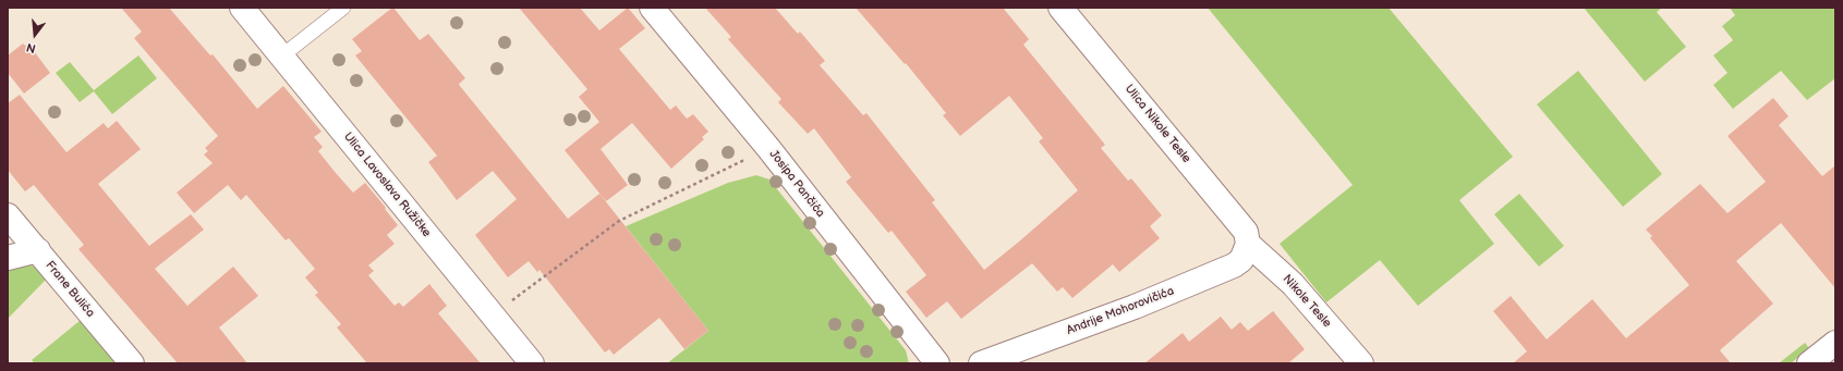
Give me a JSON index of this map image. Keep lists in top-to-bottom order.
{
  "streets": {
    "street": [
      "Ulica Nikole Tesle",
      "Josipa Pančića",
      "Ulica Lavoslava Ružičke",
      "Frane Bulića",
      "Nikole Tesle",
      "Andrije Mohorovičića"
    ]
  },
  "crossings": [
    ["Ulica Nikole Tesle", "Nikole Tesle"],
    ["Ulica Nikole Tesle", "Andrije Mohorovičića"],
    ["Nikole Tesle", "Andrije Mohorovičića"]
  ],
  "north": "bottom"
}
